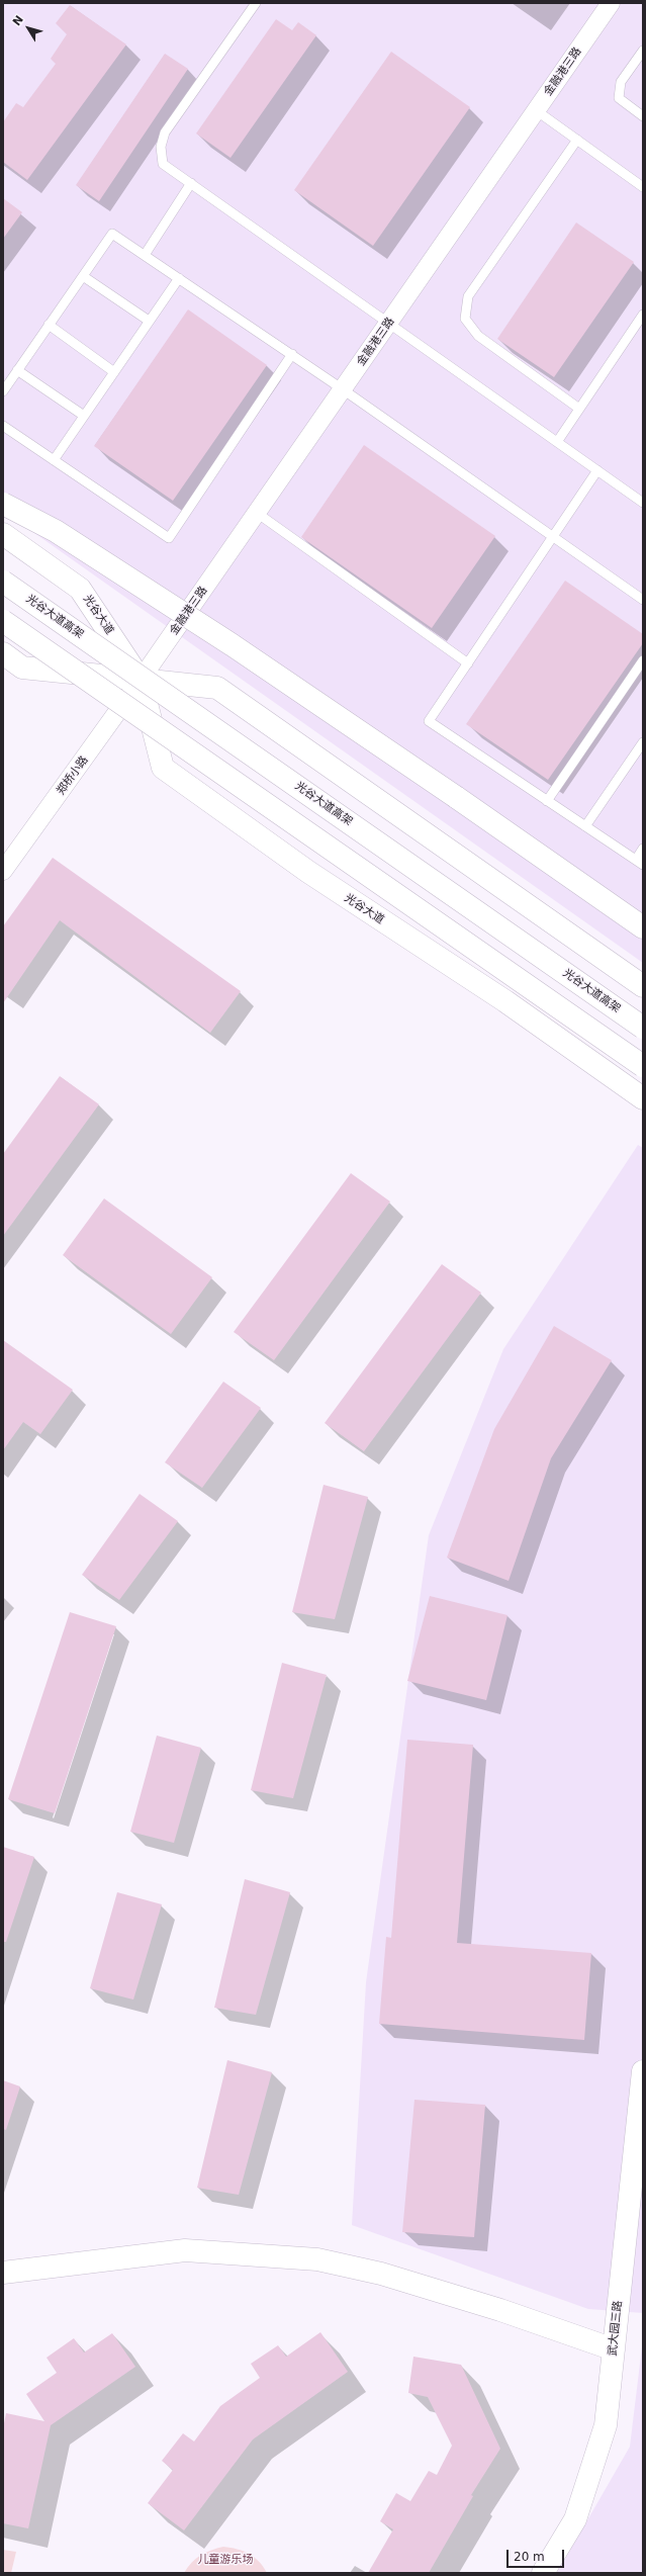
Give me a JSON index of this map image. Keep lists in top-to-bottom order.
{
  "streets": {
    "main road": ["光谷大道", "光谷大道高架", "武大园三路"],
    "street": ["金融港三路", "郑桥小路"]
  },
  "crossings": [
    ["金融港三路", "光谷大道"],
    ["金融港三路", "郑桥小路"],
    ["光谷大道", "郑桥小路"]
  ],
  "parks": ["儿童游乐场"],
  "scale_bar": "20 m",
  "north": "top left"
}
